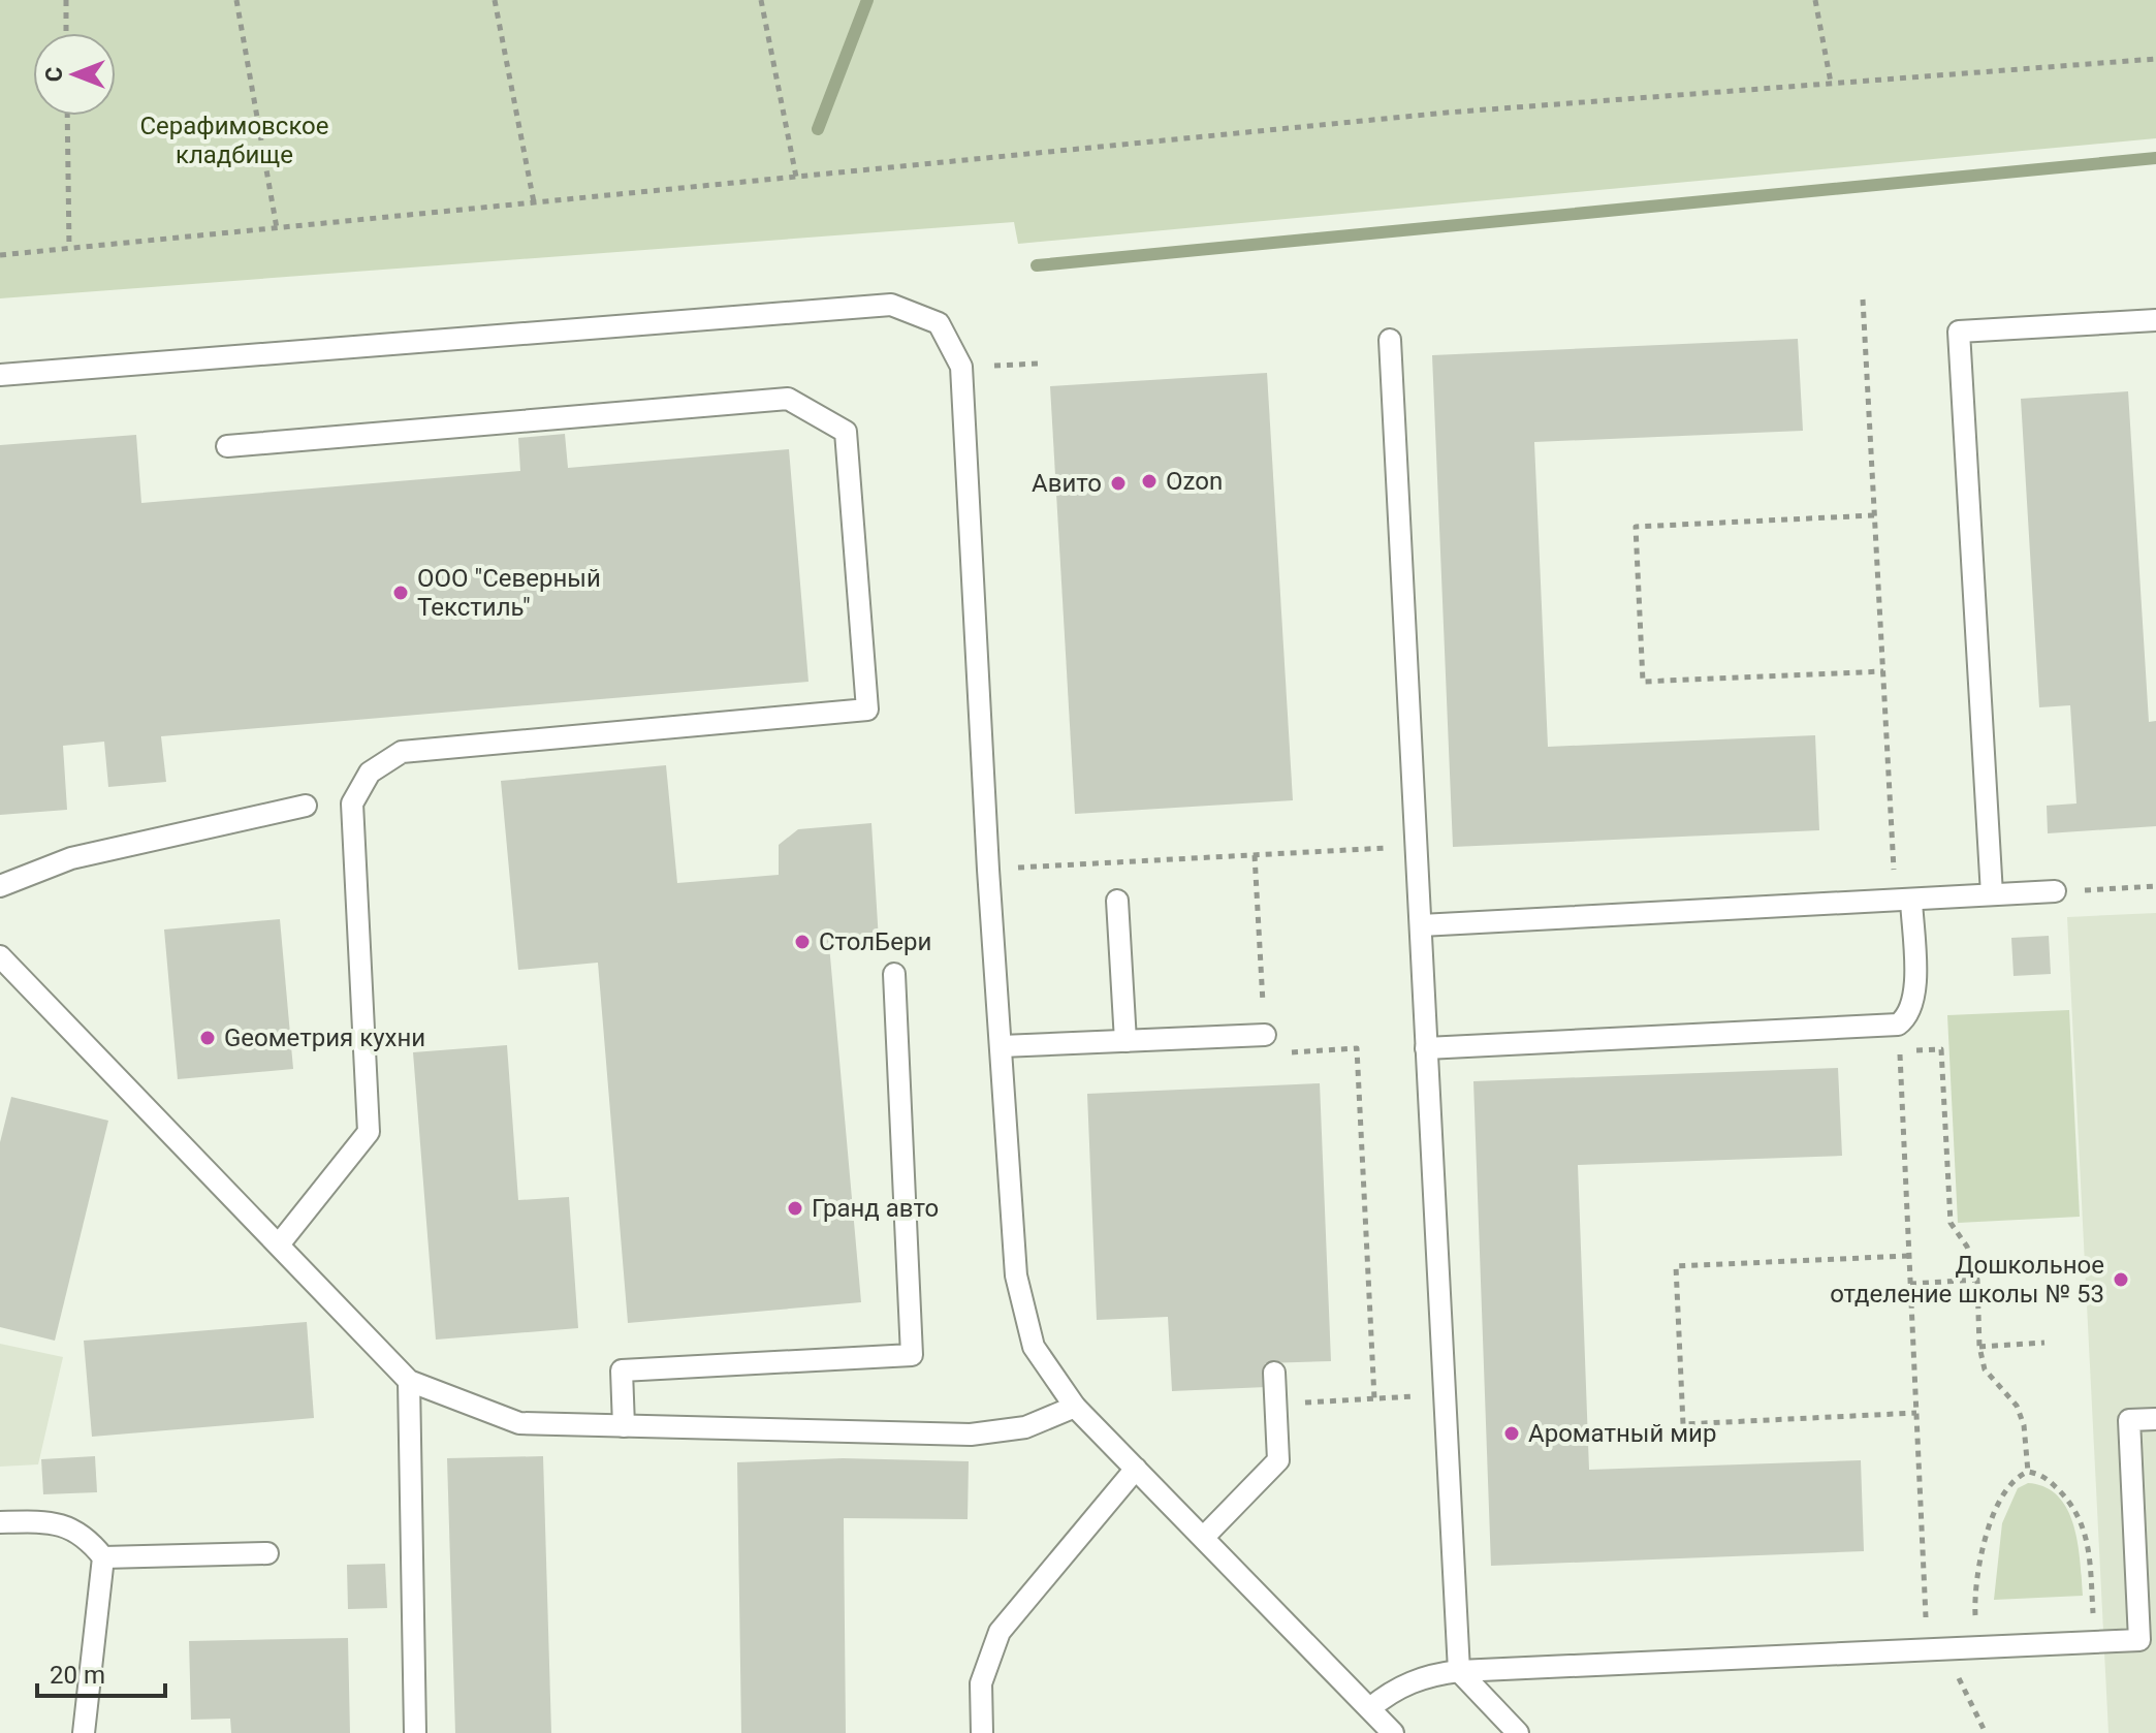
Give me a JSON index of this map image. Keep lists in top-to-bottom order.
{
  "parks": ["Серафимовское кладбище"],
  "places": [
    "Ozon",
    "Авито",
    "ООО \"Северный Текстиль\"",
    "СтолБери",
    "Geoметрия кухни",
    "Гранд авто",
    "Дошкольное отделение школы № 53",
    "Ароматный мир"
  ],
  "scale_bar": "20 m",
  "north": "left"
}
